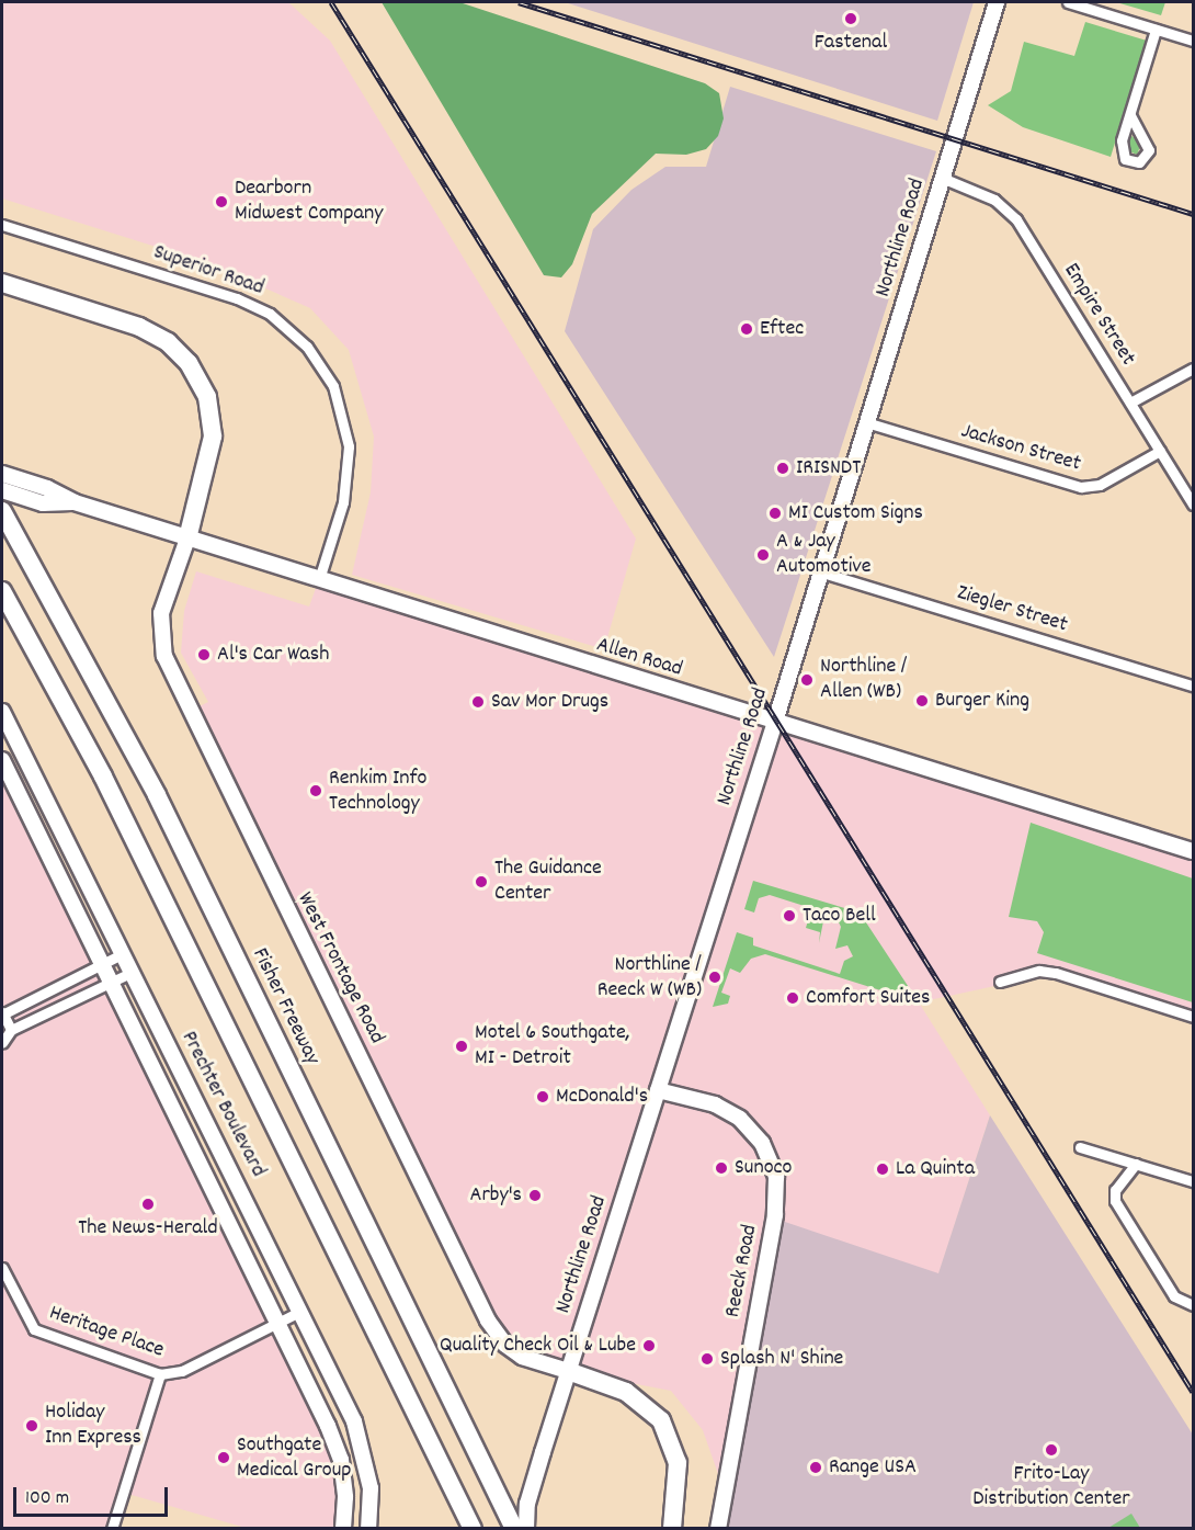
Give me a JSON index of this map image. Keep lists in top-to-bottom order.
{
  "streets": {
    "highway": ["Fisher Freeway"],
    "main road": [
      "Northline Road",
      "Allen Road",
      "West Frontage Road",
      "Prechter Boulevard",
      "Reeck Road"
    ],
    "street": [
      "Superior Road",
      "Empire Street",
      "Jackson Street",
      "Ziegler Street",
      "Heritage Place"
    ]
  },
  "crossings": [
    ["Northline Road", "Empire Street"],
    ["Northline Road", "Jackson Street"],
    ["Northline Road", "Ziegler Street"],
    ["Northline Road", "Allen Road"],
    ["Northline Road", "West Frontage Road"],
    ["Northline Road", "Fisher Freeway"],
    ["Northline Road", "Reeck Road"],
    ["Superior Road", "Allen Road"],
    ["Empire Street", "Jackson Street"],
    ["Allen Road", "West Frontage Road"],
    ["Prechter Boulevard", "Heritage Place"]
  ],
  "places": [
    "Fastenal",
    "Dearborn Midwest Company",
    "Eftec",
    "IRISNDT",
    "MI Custom Signs",
    "A & Jay Automotive",
    "Al's Car Wash",
    "Northline / Allen (WB)",
    "Burger King",
    "Sav Mor Drugs",
    "Renkim Info Technology",
    "The Guidance Center",
    "Taco Bell",
    "Northline / Reeck W (WB)",
    "Comfort Suites",
    "Motel 6 Southgate, MI - Detroit",
    "McDonald's",
    "Sunoco",
    "La Quinta",
    "Arby's",
    "The News-Herald",
    "Quality Check Oil & Lube",
    "Splash N' Shine",
    "Holiday Inn Express",
    "Frito-Lay Distribution Center",
    "Southgate Medical Group",
    "Range USA"
  ],
  "scale_bar": "100 m"
}
